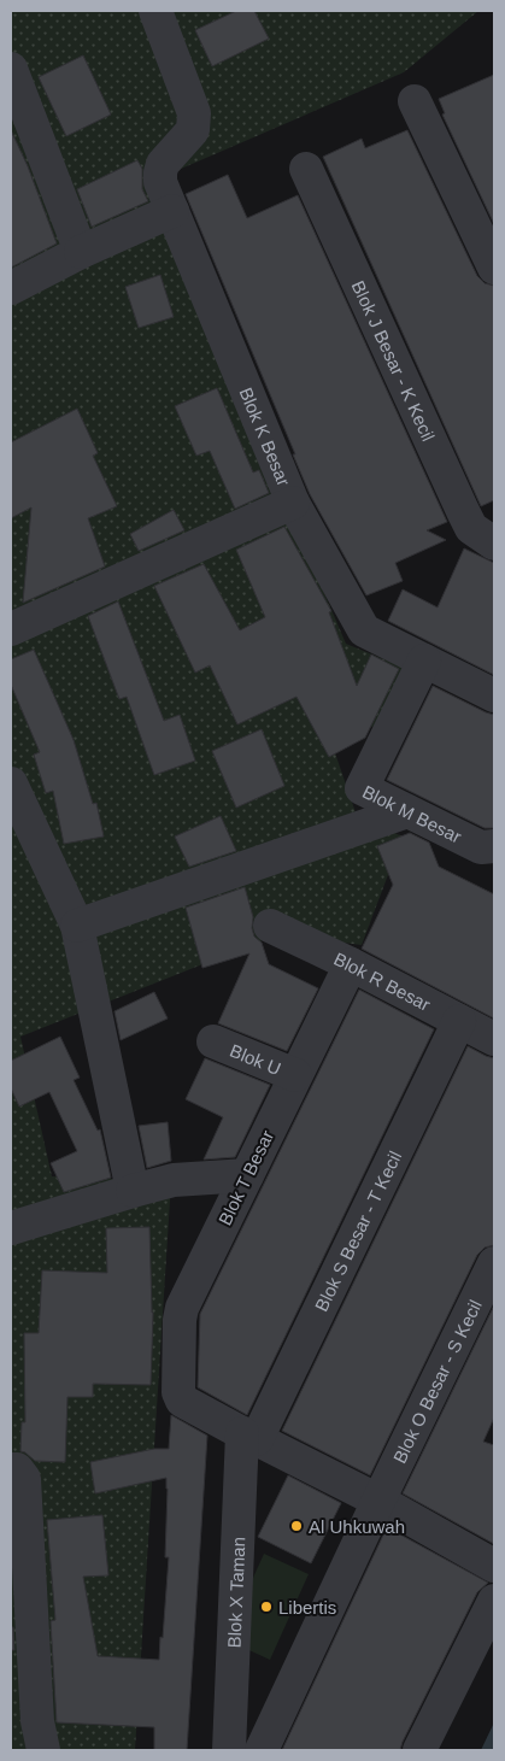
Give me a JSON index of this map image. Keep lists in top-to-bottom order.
{
  "streets": {
    "street": [
      "Blok J Besar - K Kecil",
      "Blok K Besar",
      "Blok M Besar",
      "Blok R Besar",
      "Blok U",
      "Blok T Besar",
      "Blok S Besar - T Kecil",
      "Blok O Besar - S Kecil",
      "Blok X Taman"
    ]
  },
  "crossings": [
    ["Blok K Besar", "Blok M Besar"],
    ["Blok R Besar", "Blok T Besar"],
    ["Blok R Besar", "Blok S Besar - T Kecil"],
    ["Blok U", "Blok T Besar"],
    ["Blok T Besar", "Blok S Besar - T Kecil"],
    ["Blok T Besar", "Blok X Taman"],
    ["Blok S Besar - T Kecil", "Blok X Taman"]
  ],
  "places": ["Al Uhkuwah", "Libertis"]
}
